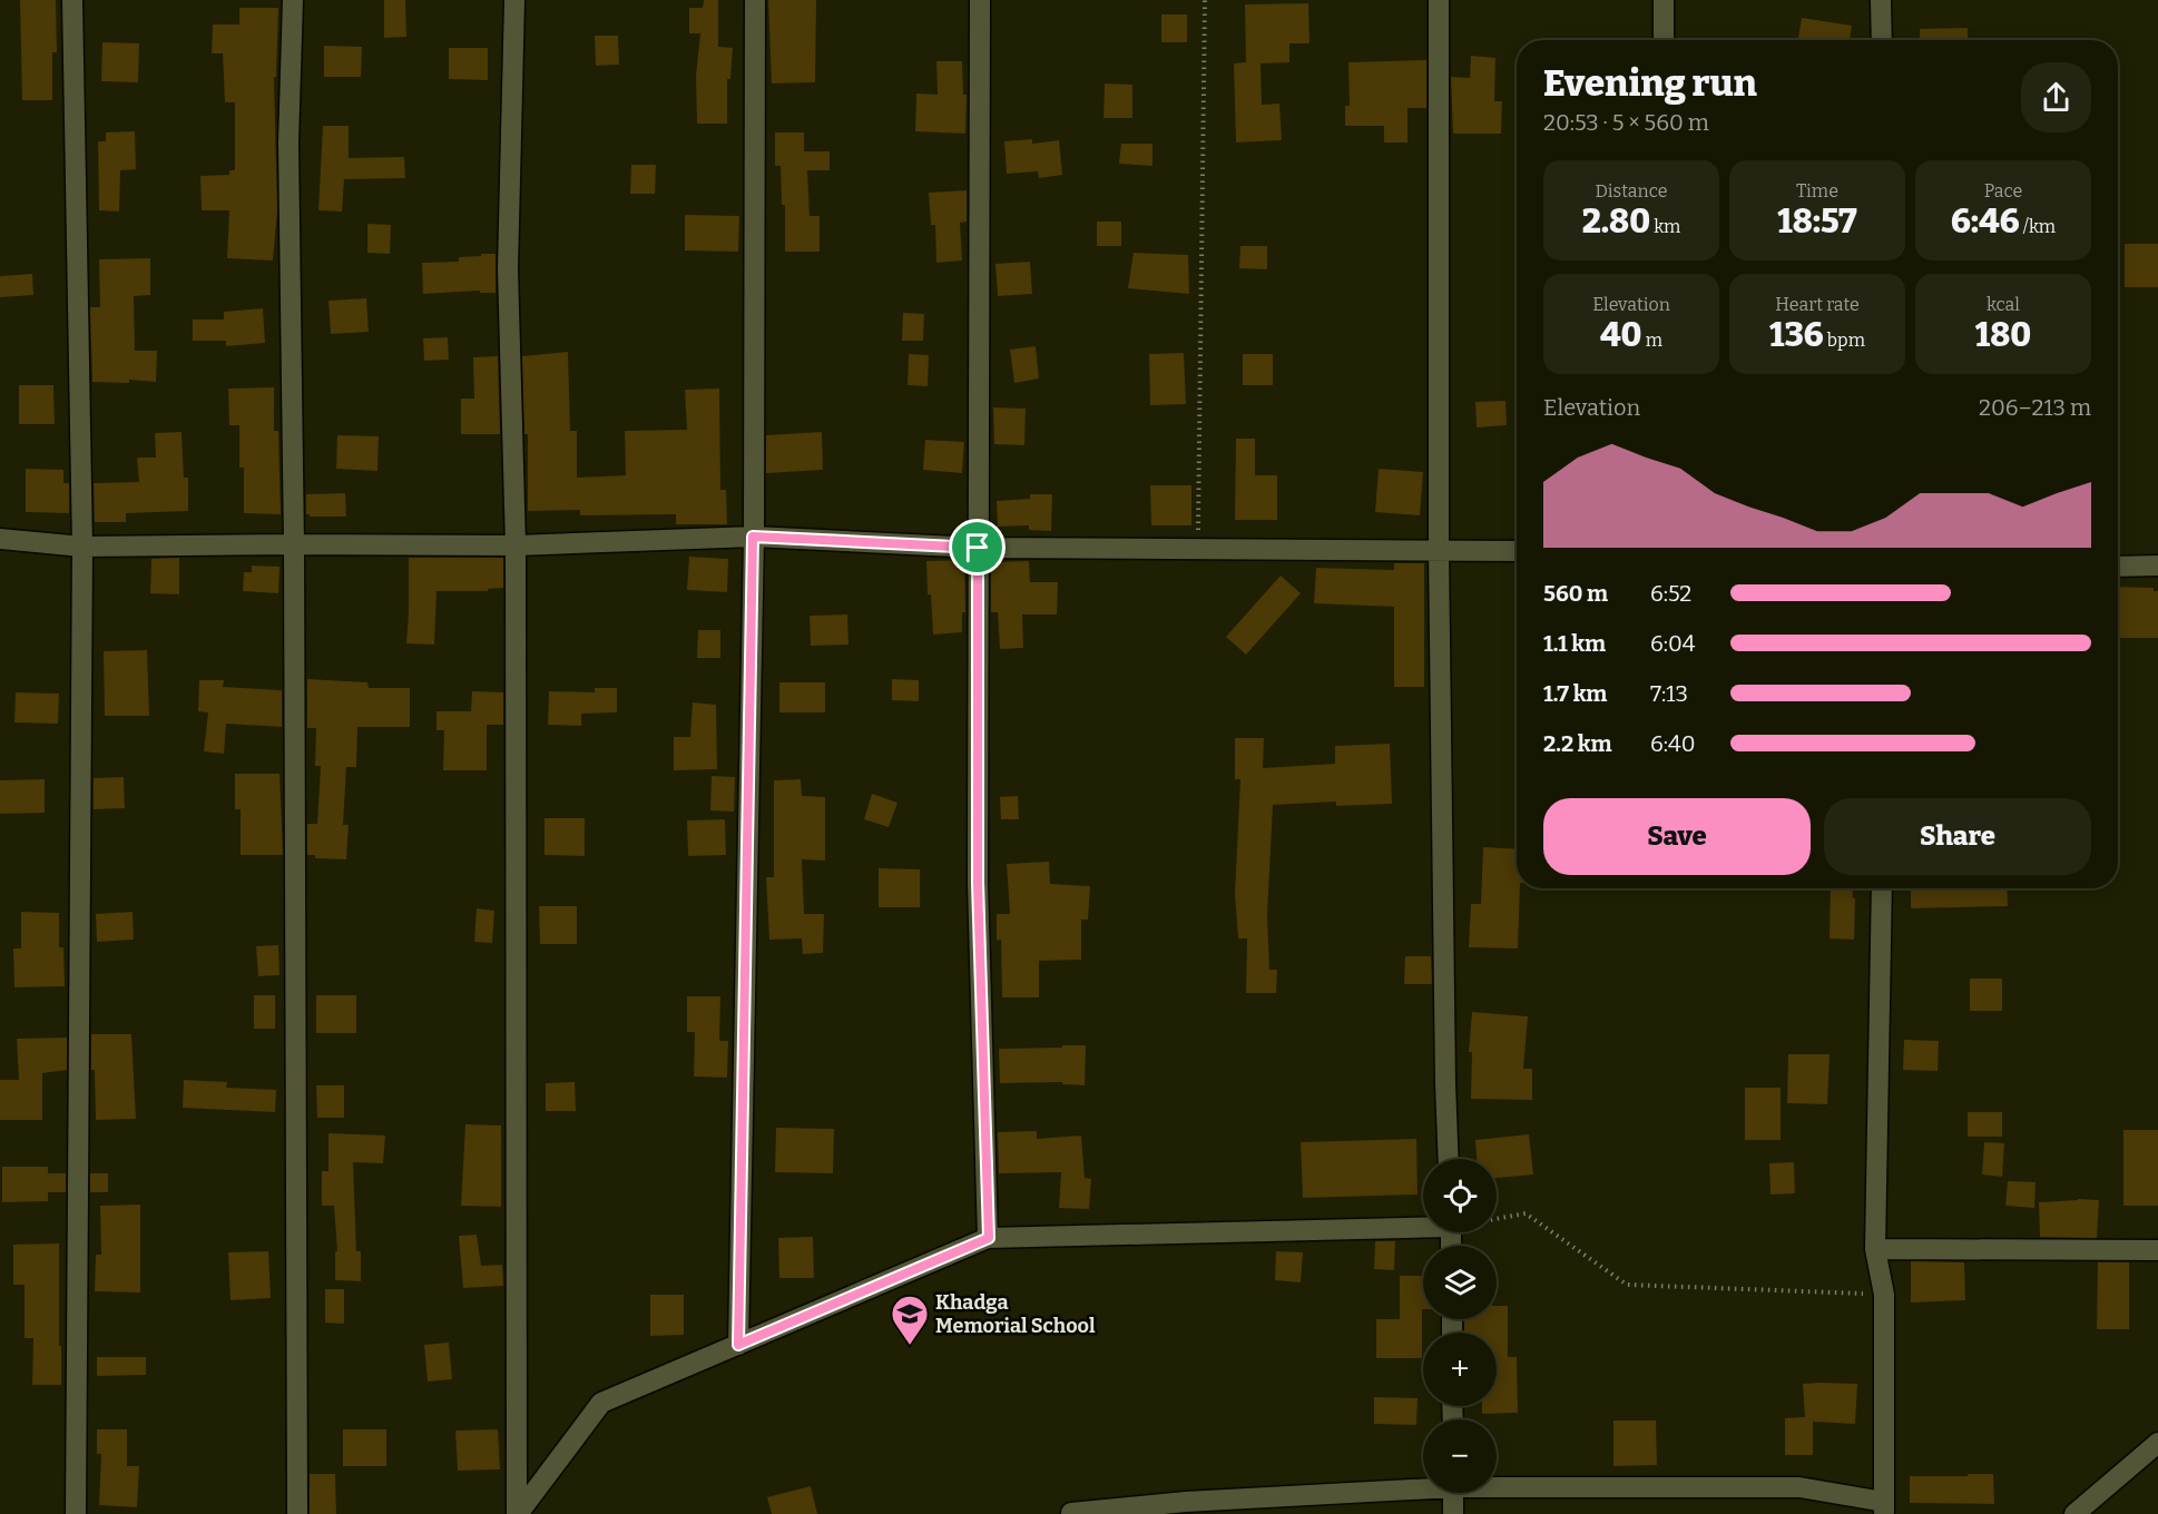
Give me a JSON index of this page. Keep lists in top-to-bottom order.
{
  "places": {
    "school or university": ["Khadga Memorial School"]
  },
  "page": {
    "heading": ["Evening run", "20:53 · 5 × 560 m"],
    "stats": [
      ["Distance", "2.80 km"],
      ["Time", "18:57"],
      ["Pace", "6:46 /km"],
      ["Elevation", "40 m"],
      ["Heart rate", "136 bpm"],
      ["kcal", "180"]
    ],
    "chart": ["Elevation", "206–213 m"],
    "list": [
      {
        "name": "560 m",
        "note": "6:52"
      },
      {
        "name": "1.1 km",
        "note": "6:04"
      },
      {
        "name": "1.7 km",
        "note": "7:13"
      },
      {
        "name": "2.2 km",
        "note": "6:40"
      }
    ],
    "buttons": ["Save", "Share"],
    "map_buttons": ["+", "−"]
  }
}
